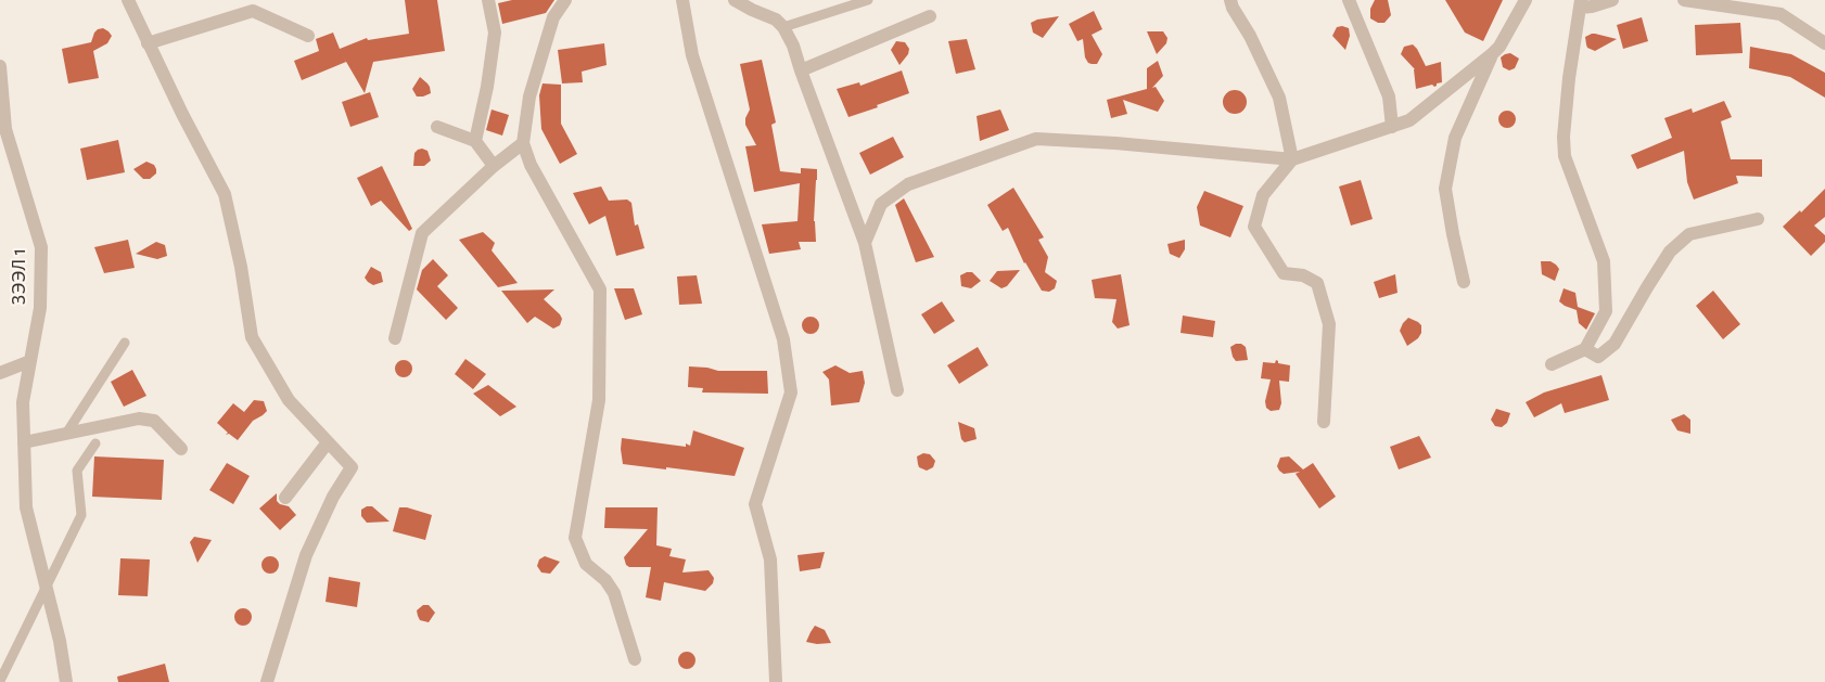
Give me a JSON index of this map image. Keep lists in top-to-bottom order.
{
  "streets": {
    "street": ["ЗЭЭЛ 1"]
  }
}
